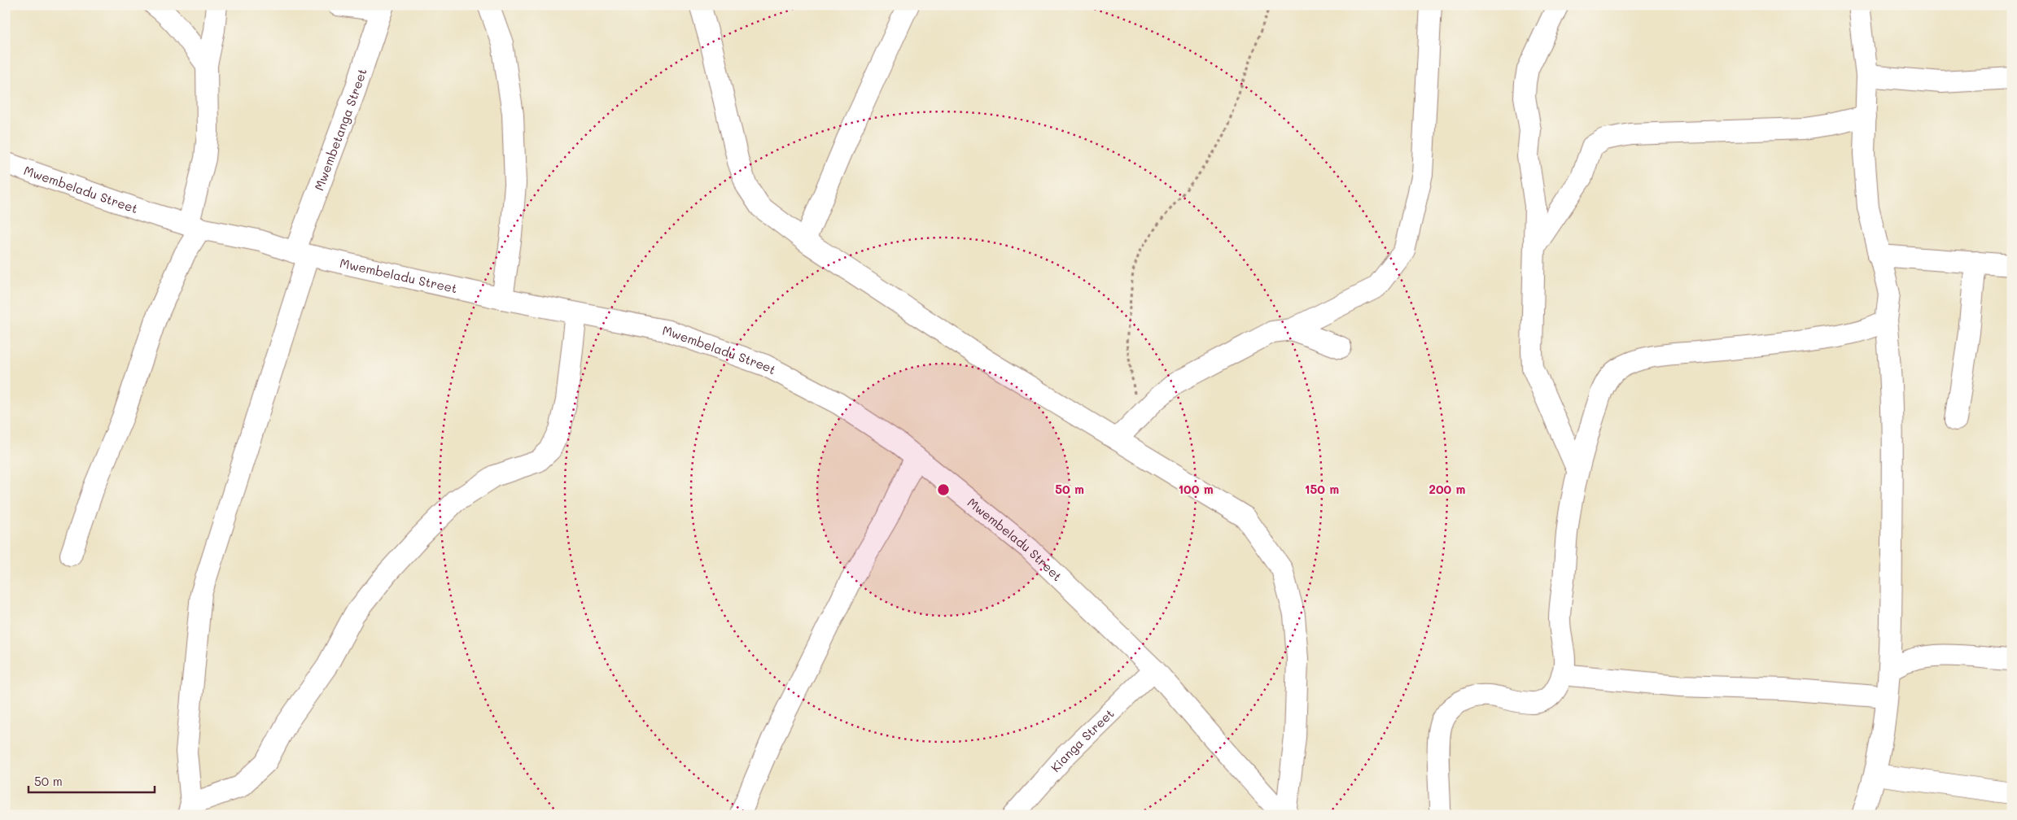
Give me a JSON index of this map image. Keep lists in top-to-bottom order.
{
  "streets": {
    "street": ["Mwembetanga Street", "Mwembeladu Street", "Kianga Street"]
  },
  "crossings": [
    ["Mwembetanga Street", "Mwembeladu Street"],
    ["Mwembeladu Street", "Kianga Street"]
  ],
  "scale_bar": "50 m",
  "rings": [
    "50 m",
    "100 m",
    "150 m",
    "200 m"
  ]
}
